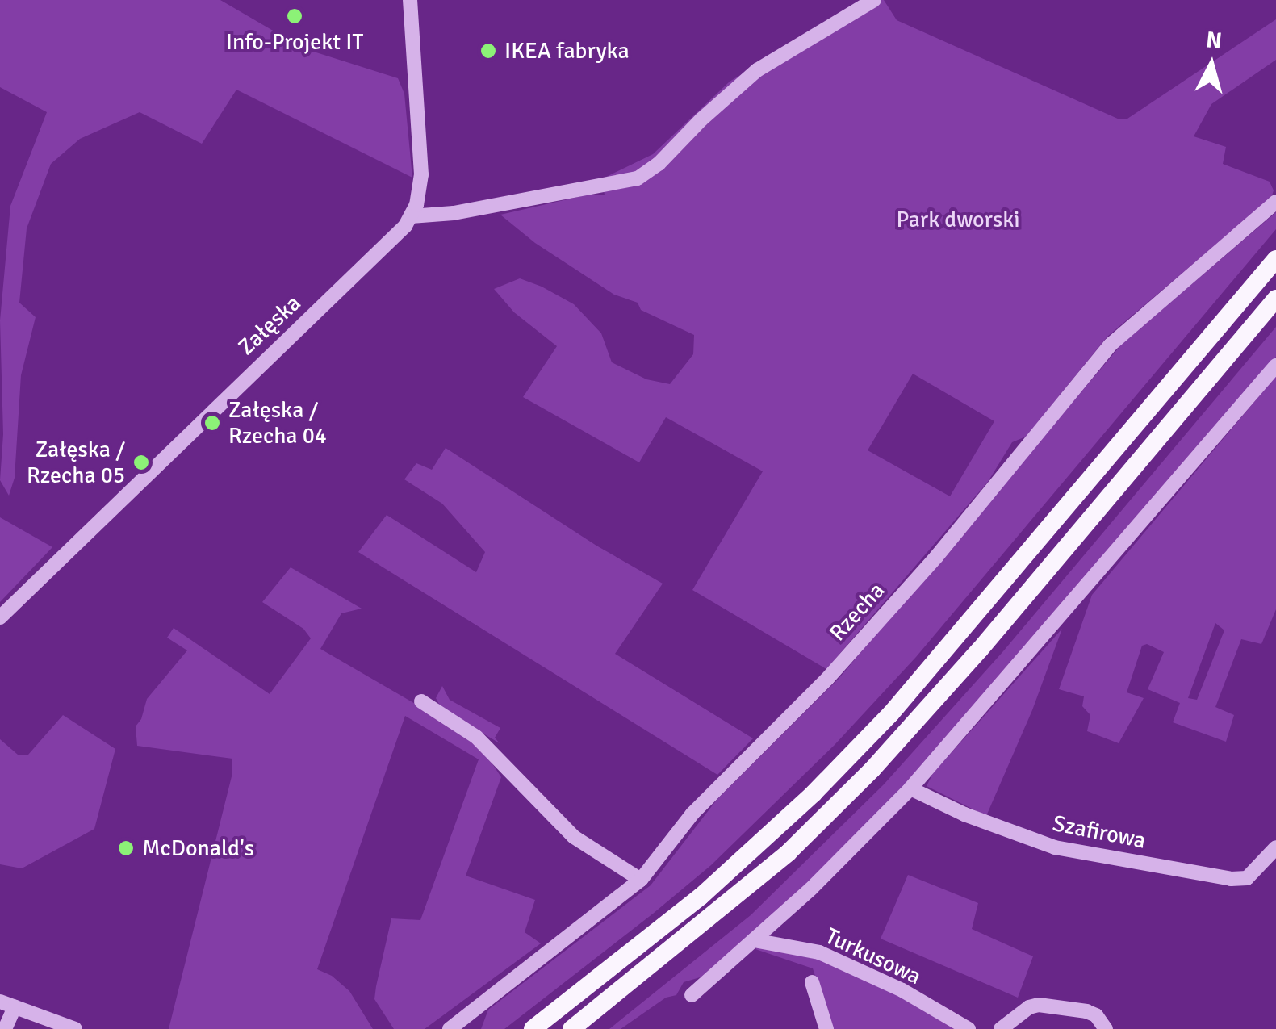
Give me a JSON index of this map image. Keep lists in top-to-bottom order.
{
  "streets": {
    "street": [
      "Załęska",
      "Rzecha",
      "Szafirowa",
      "Turkusowa"
    ]
  },
  "parks": ["Park dworski"],
  "places": [
    "Info-Projekt IT",
    "IKEA fabryka",
    "Załęska / Rzecha 04",
    "Załęska / Rzecha 05",
    "McDonald's"
  ],
  "north": "top"
}
